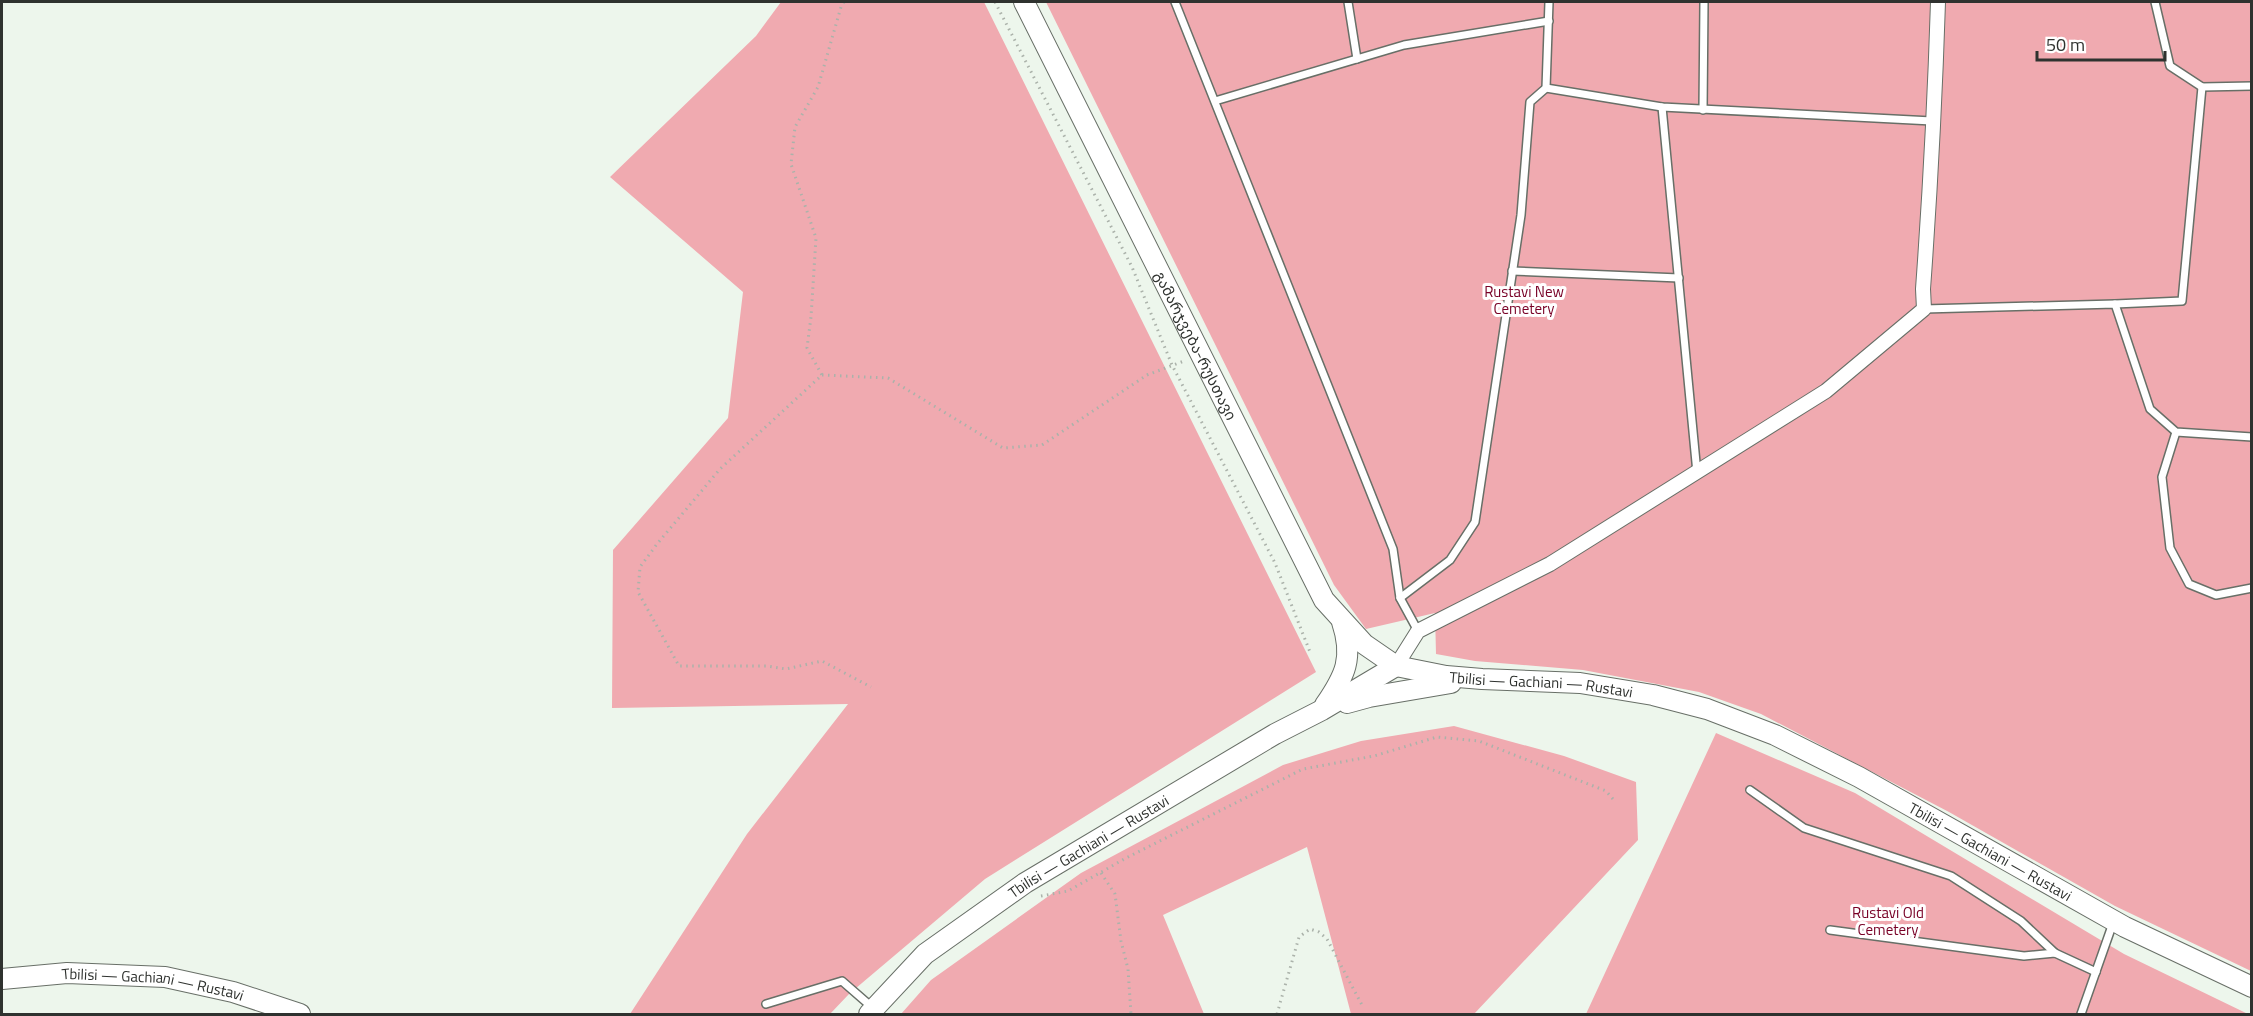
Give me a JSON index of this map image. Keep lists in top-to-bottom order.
{
  "streets": {
    "main road": ["გამარჯვება-რუსთავი", "Tbilisi — Gachiani — Rustavi"]
  },
  "crossings": [
    ["გამარჯვება-რუსთავი", "Tbilisi — Gachiani — Rustavi"]
  ],
  "parks": ["Rustavi New Cemetery", "Rustavi Old Cemetery"],
  "scale_bar": "50 m"
}
